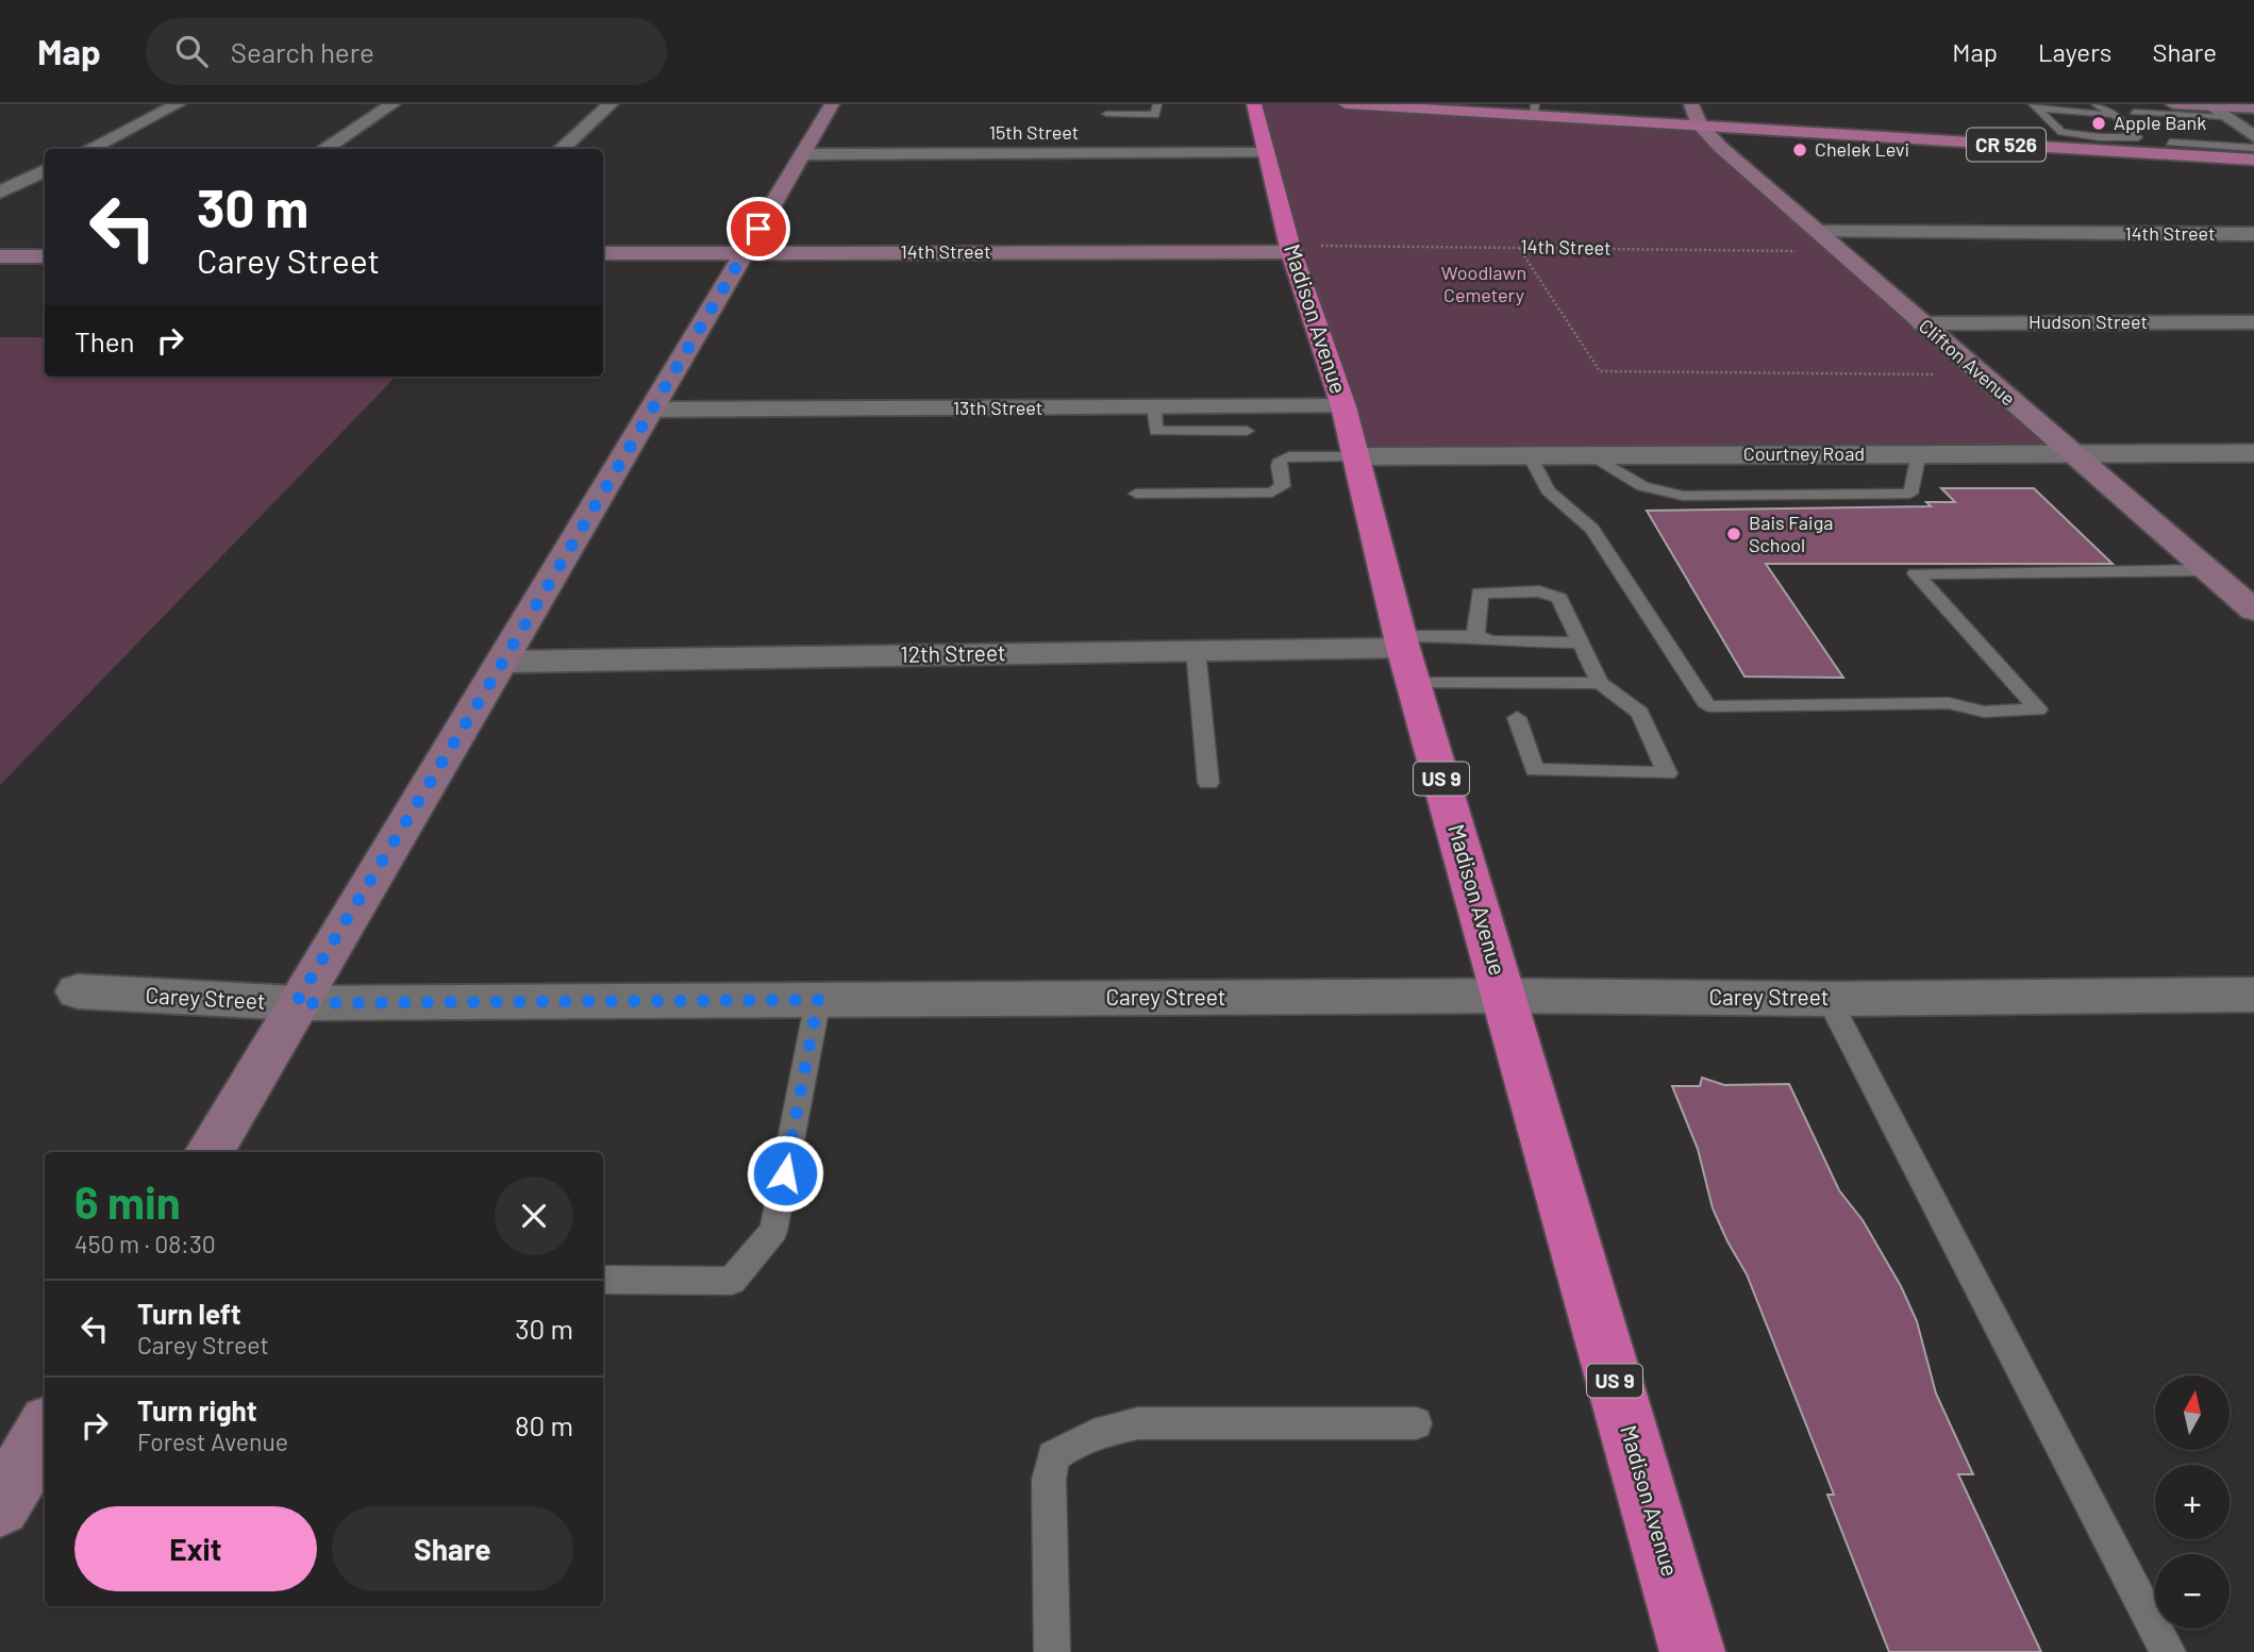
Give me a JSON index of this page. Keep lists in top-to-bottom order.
{
  "streets": {
    "highway": ["Madison Avenue", "US 9"],
    "main road": ["CR 526"],
    "street": [
      "15th Street",
      "14th Street",
      "Hudson Street",
      "Clifton Avenue",
      "13th Street",
      "Courtney Road",
      "12th Street",
      "Carey Street"
    ]
  },
  "crossings": [
    ["15th Street", "Madison Avenue"],
    ["CR 526", "Clifton Avenue"],
    ["14th Street", "Madison Avenue"],
    ["14th Street", "Clifton Avenue"],
    ["Madison Avenue", "13th Street"],
    ["Madison Avenue", "Courtney Road"],
    ["Madison Avenue", "12th Street"],
    ["Madison Avenue", "Carey Street"],
    ["Hudson Street", "Clifton Avenue"],
    ["Clifton Avenue", "Courtney Road"]
  ],
  "parks": ["Woodlawn Cemetery"],
  "places": ["Apple Bank", "Chelek Levi", "Bais Faiga School"],
  "north": "top",
  "page": {
    "header": "Map",
    "search": "Search here",
    "nav": ["Map", "Layers", "Share"],
    "turn": ["30 m", "Carey Street"],
    "then": "Then",
    "heading": ["6 min", "450 m · 08:30"],
    "list": [
      {
        "name": "Turn left",
        "note": "Carey Street",
        "value": "30 m"
      },
      {
        "name": "Turn right",
        "note": "Forest Avenue",
        "value": "80 m"
      }
    ],
    "map_buttons": ["+", "−"],
    "buttons": ["Exit", "Share"]
  }
}
